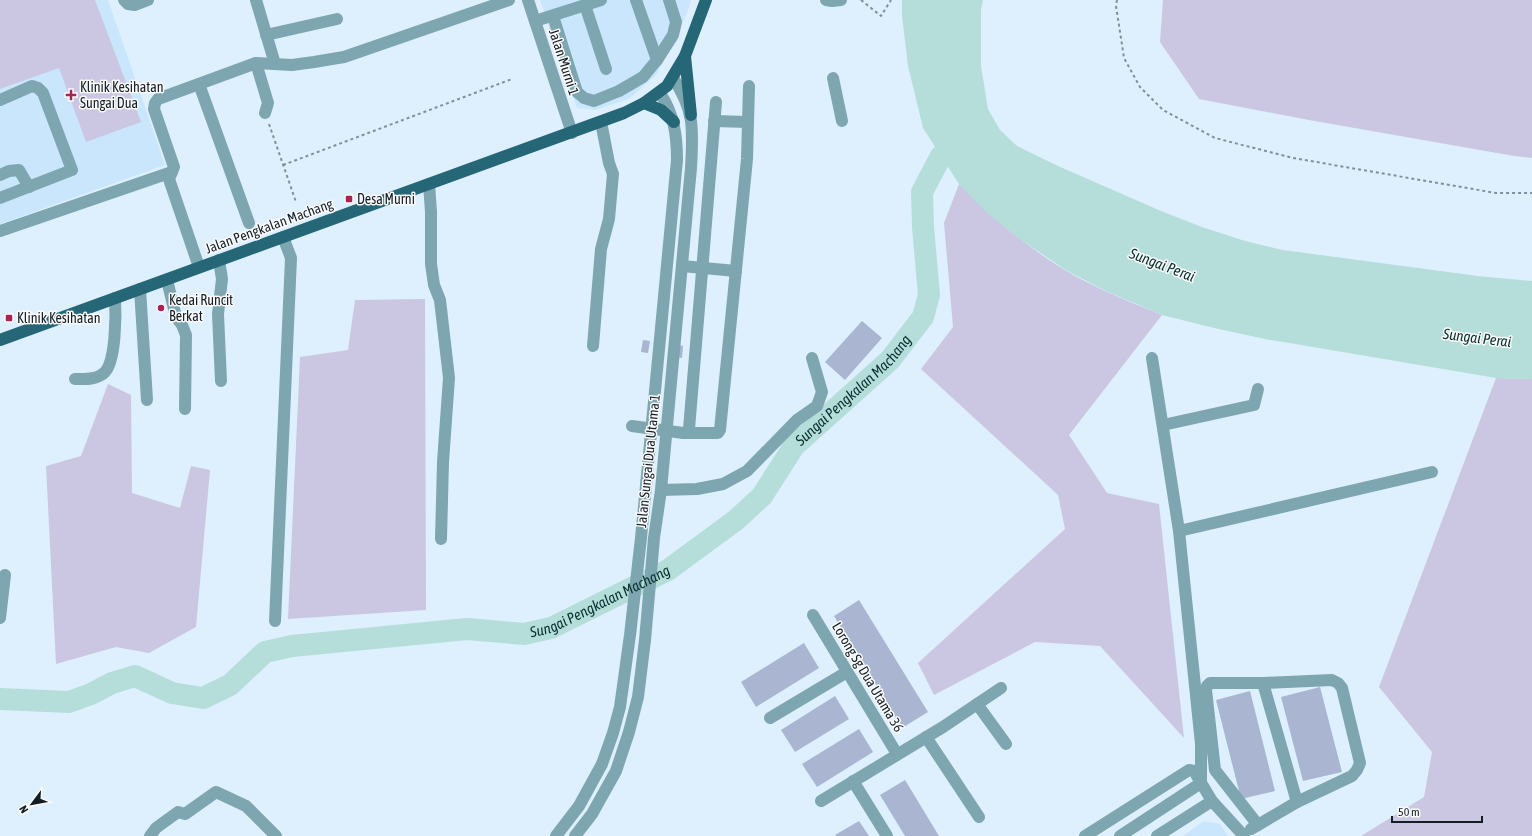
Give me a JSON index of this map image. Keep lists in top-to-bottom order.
{
  "streets": {
    "main road": ["Jalan Pengkalan Machang"],
    "street": ["Jalan Murni 1", "Jalan Sungai Dua Utama 1", "Lorong Sg Dua Utama 36"]
  },
  "crossings": [
    ["Jalan Murni 1", "Jalan Pengkalan Machang"],
    ["Jalan Pengkalan Machang", "Jalan Sungai Dua Utama 1"]
  ],
  "water": ["Sungai Perai", "Sungai Pengkalan Machang"],
  "places": {
    "health": ["Klinik Kesihatan Sungai Dua"],
    "transit": ["Desa Murni", "Klinik Kesihatan"],
    "other": ["Kedai Runcit Berkat"]
  },
  "scale_bar": "50 m",
  "north": "bottom left"
}
